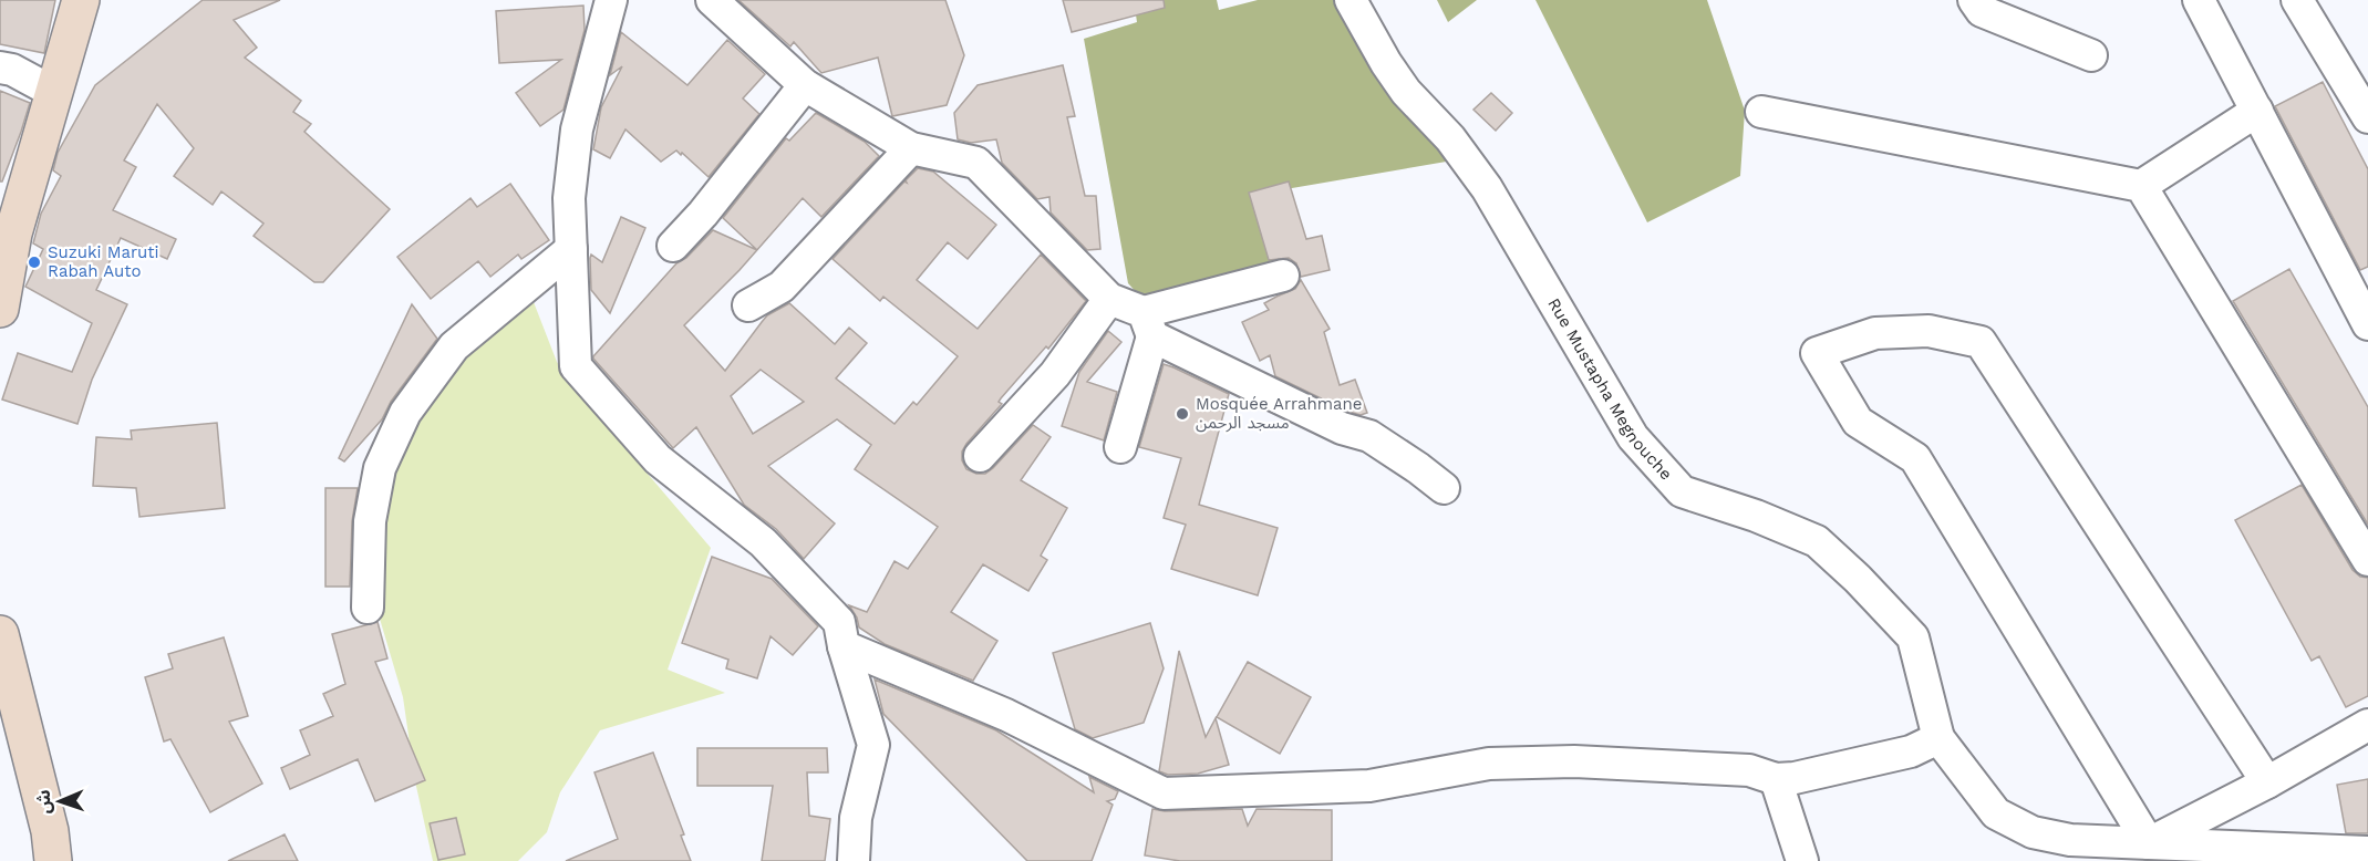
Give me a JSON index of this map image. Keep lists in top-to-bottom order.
{
  "streets": {
    "street": ["Rue Mustapha Megnouche"]
  },
  "places": ["Suzuki Maruti Rabah Auto", "Mosquée Arrahmane مسجد الرحمن"],
  "north": "left"
}
